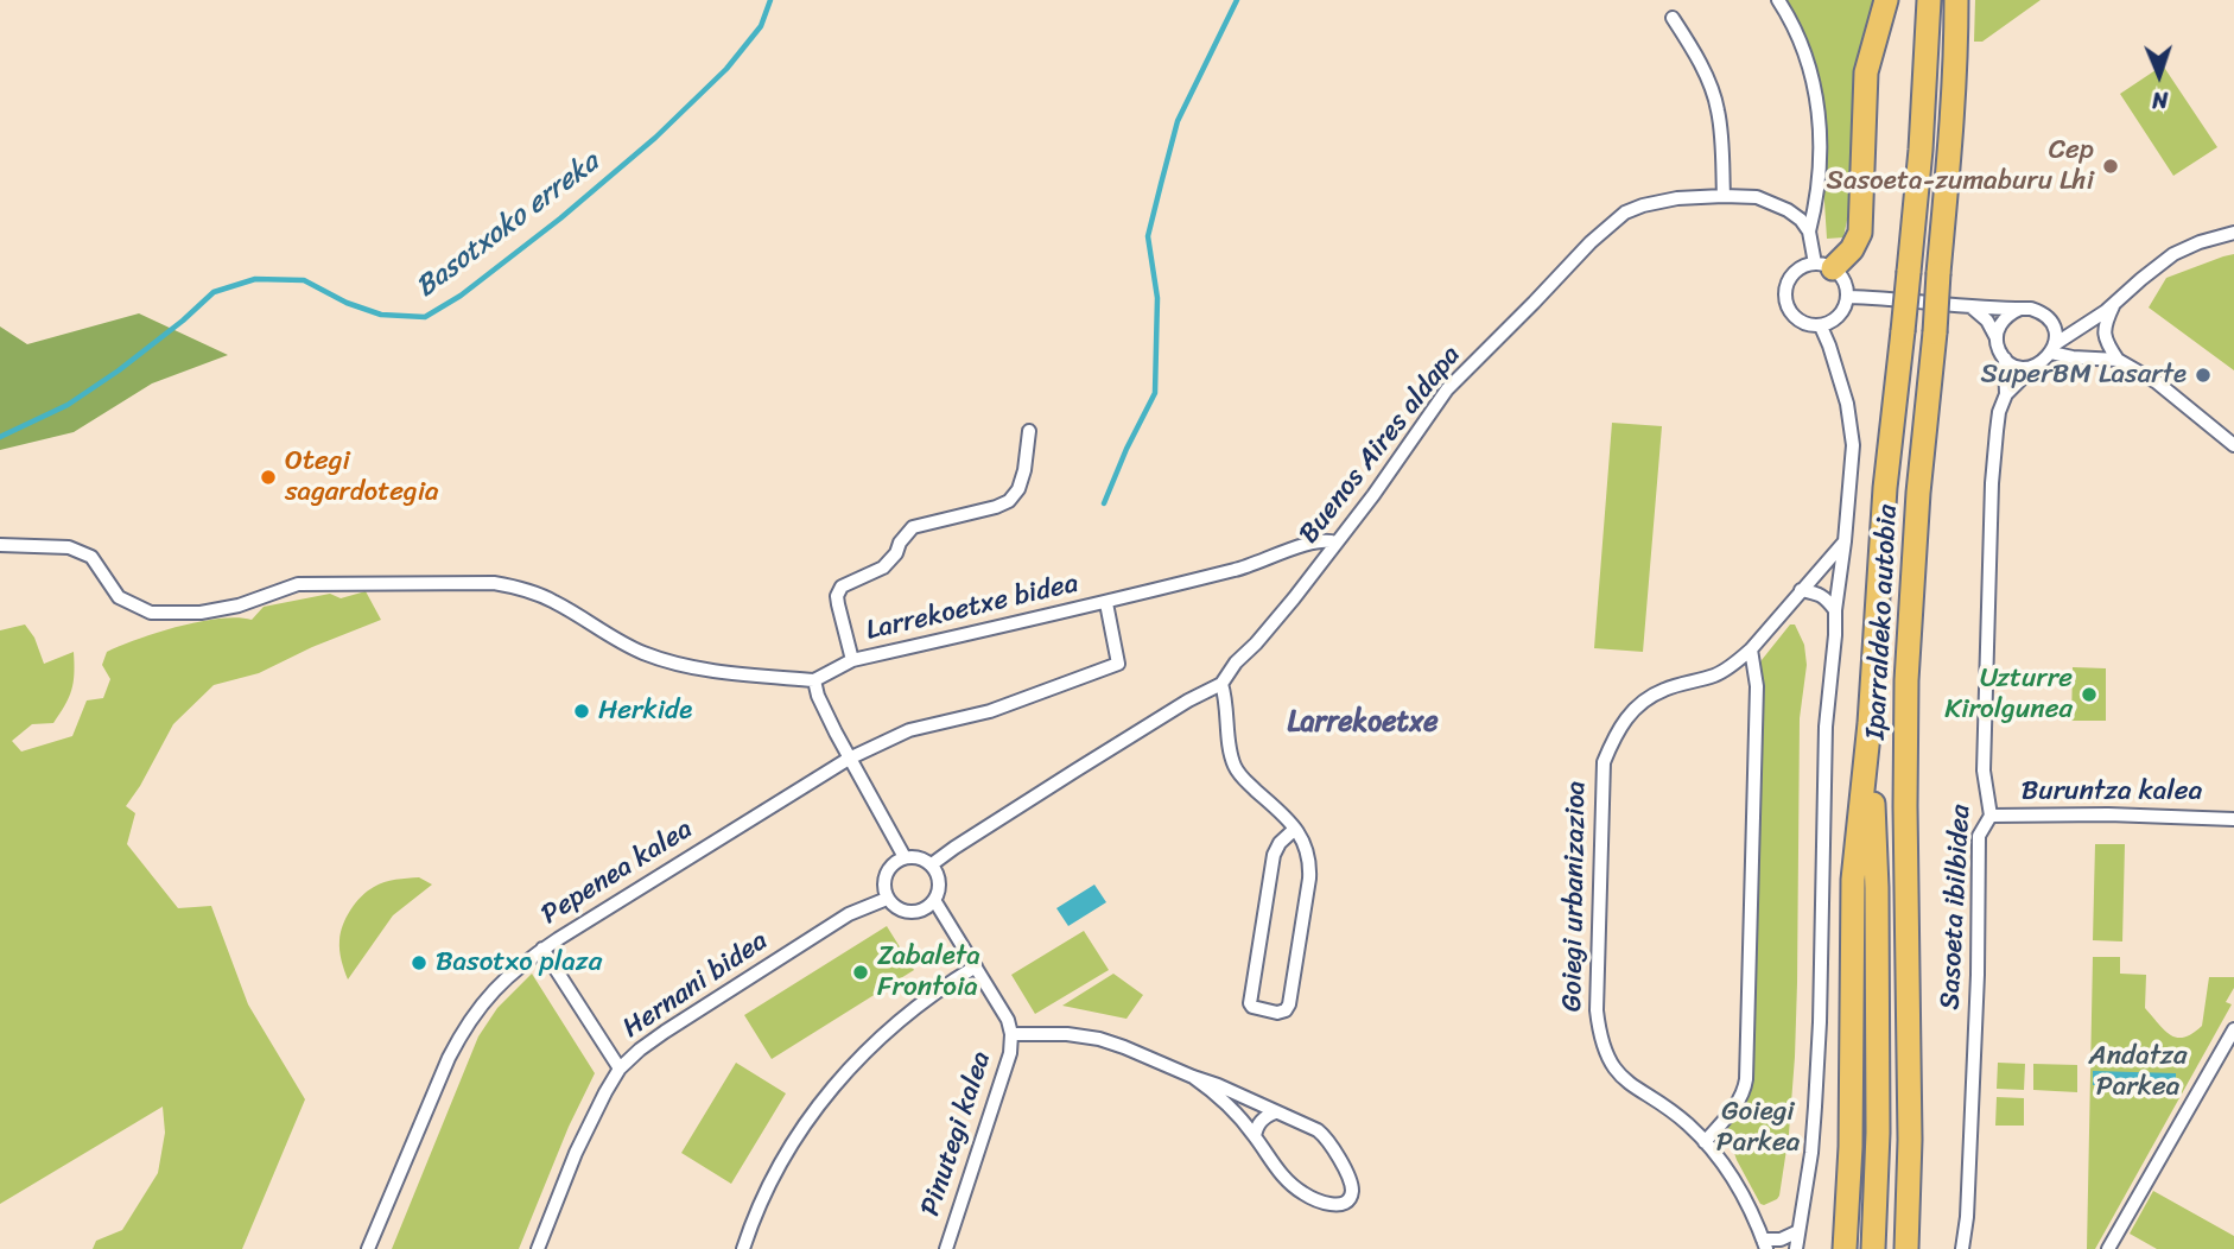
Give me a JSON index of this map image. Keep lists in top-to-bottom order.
{
  "streets": {
    "highway": ["Iparraldeko autobia"],
    "street": [
      "Buenos Aires aldapa",
      "Larrekoetxe bidea",
      "Buruntza kalea",
      "Pepenea kalea",
      "Goiegi urbanizazioa",
      "Sasoeta ibilbidea",
      "Hernani bidea",
      "Pinutegi kalea"
    ]
  },
  "crossings": [
    ["Buenos Aires aldapa", "Larrekoetxe bidea"],
    ["Buenos Aires aldapa", "Hernani bidea"],
    ["Larrekoetxe bidea", "Pepenea kalea"],
    ["Buruntza kalea", "Sasoeta ibilbidea"]
  ],
  "districts": ["Larrekoetxe"],
  "water": ["Basotxoko erreka"],
  "parks": ["Andatza Parkea", "Goiegi Parkea"],
  "places": [
    "Cep Sasoeta-zumaburu Lhi",
    "SuperBM Lasarte",
    "Otegi sagardotegia",
    "Uzturre Kirolgunea",
    "Herkide",
    "Basotxo plaza",
    "Zabaleta Frontoia"
  ],
  "north": "bottom"
}
